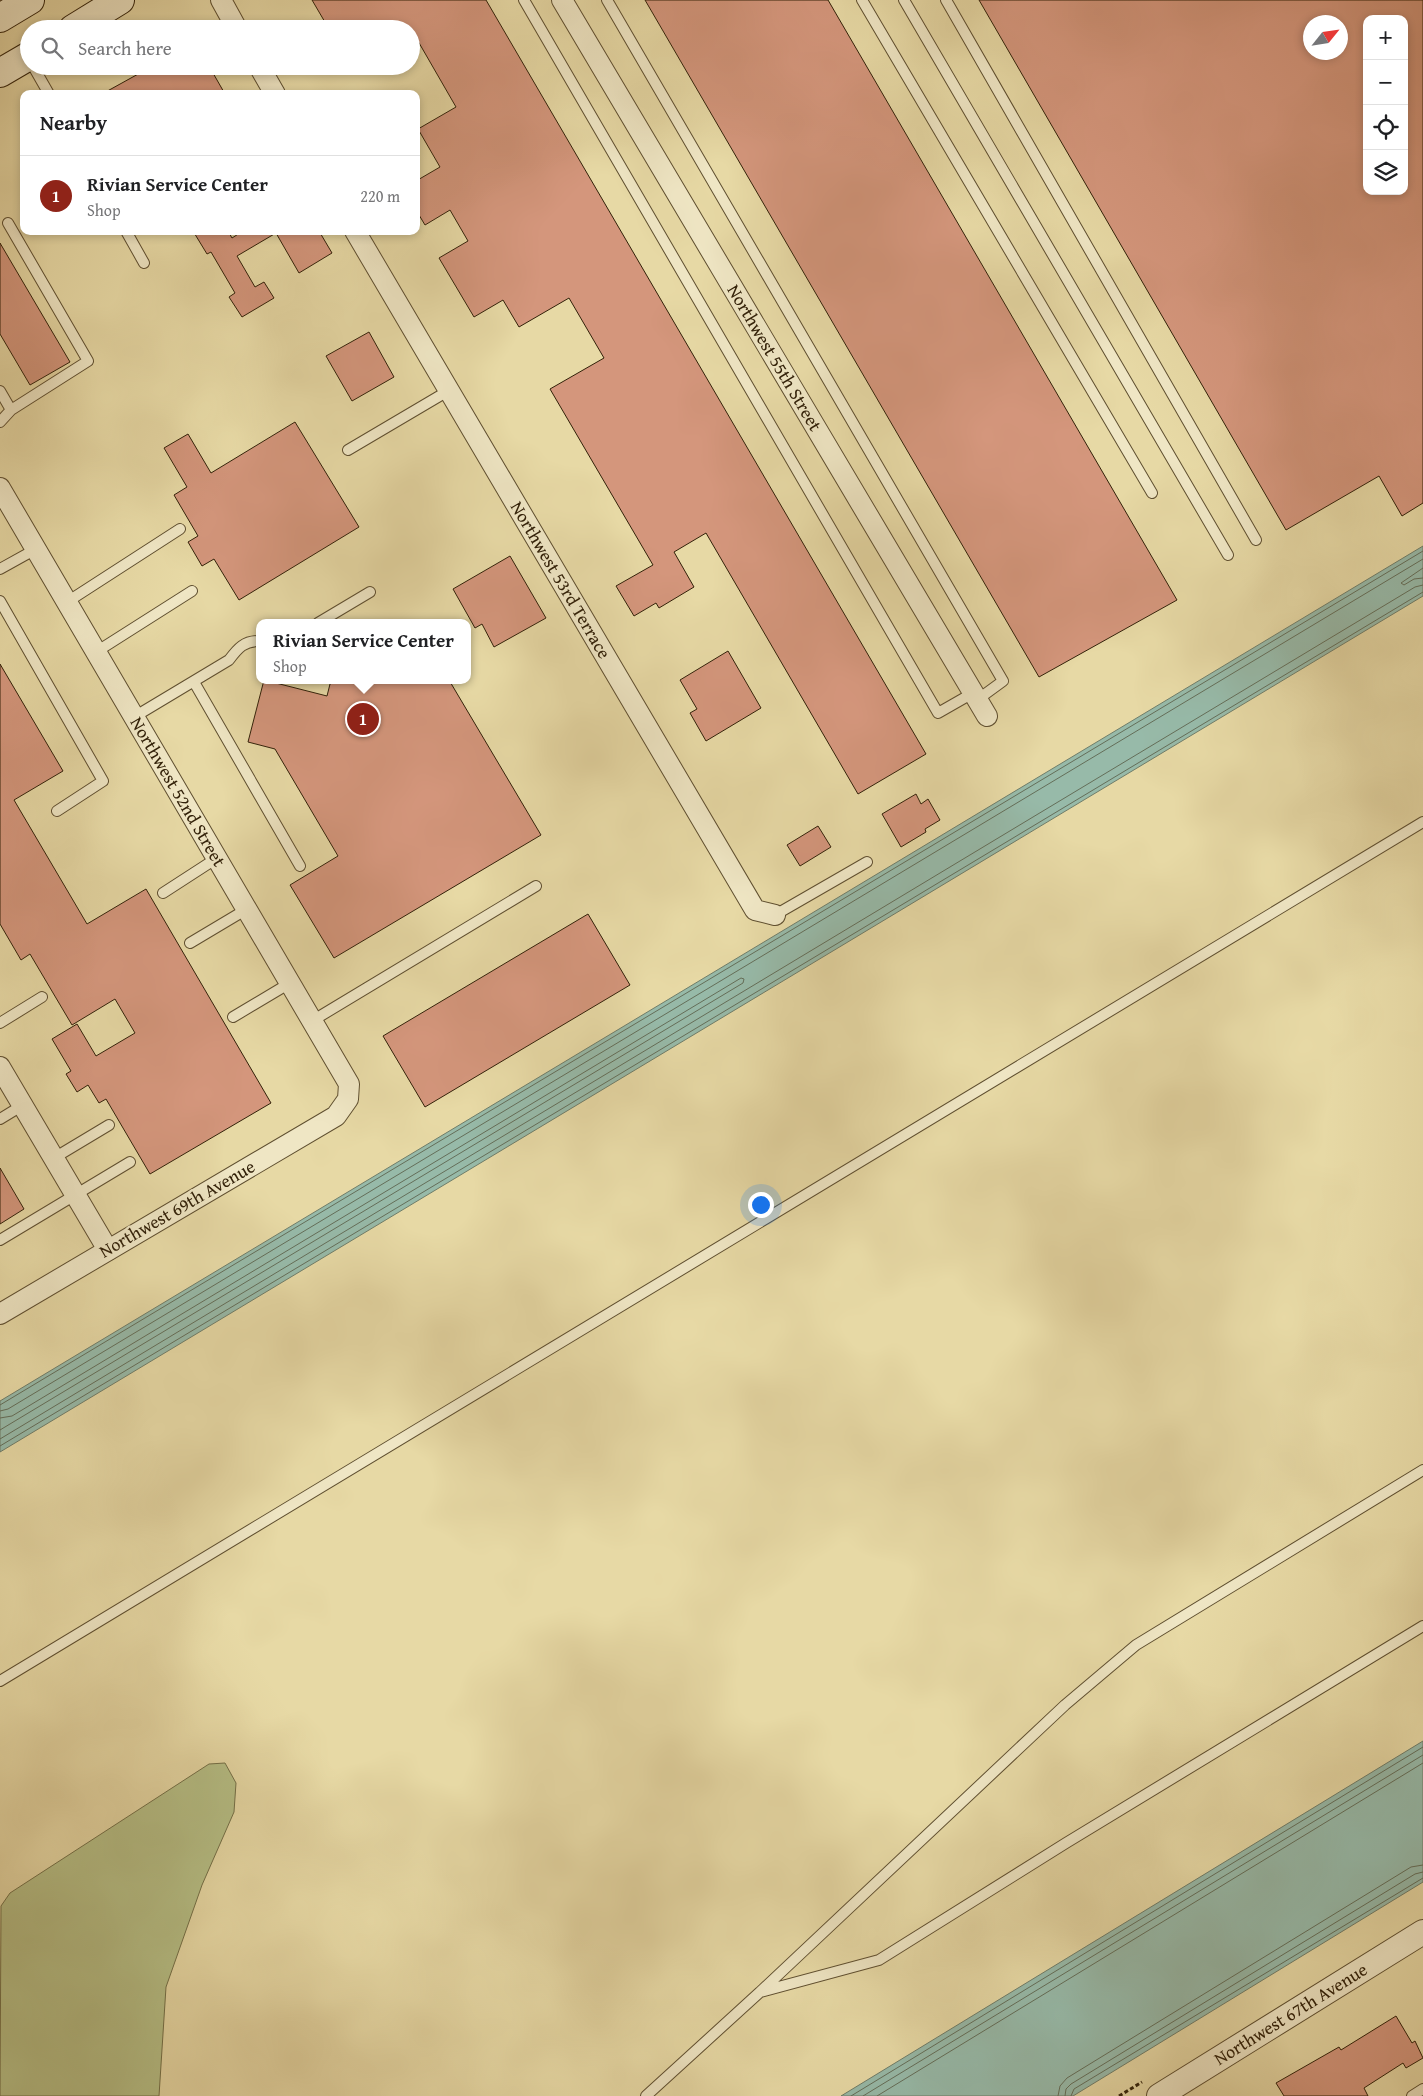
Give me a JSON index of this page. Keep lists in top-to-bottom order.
{
  "streets": {
    "street": [
      "Northwest 55th Street",
      "Northwest 53rd Terrace",
      "Northwest 52nd Street",
      "Northwest 69th Avenue",
      "Northwest 67th Avenue"
    ]
  },
  "crossings": [
    ["Northwest 52nd Street", "Northwest 69th Avenue"]
  ],
  "north": "top right",
  "page": {
    "map_buttons": ["+", "−"],
    "search": "Search here",
    "heading": "Nearby",
    "list": [
      {
        "mark": "1",
        "name": "Rivian Service Center",
        "note": "Shop",
        "value": "220 m"
      }
    ],
    "popup": ["Rivian Service Center", "Shop"],
    "pins": "1"
  }
}
